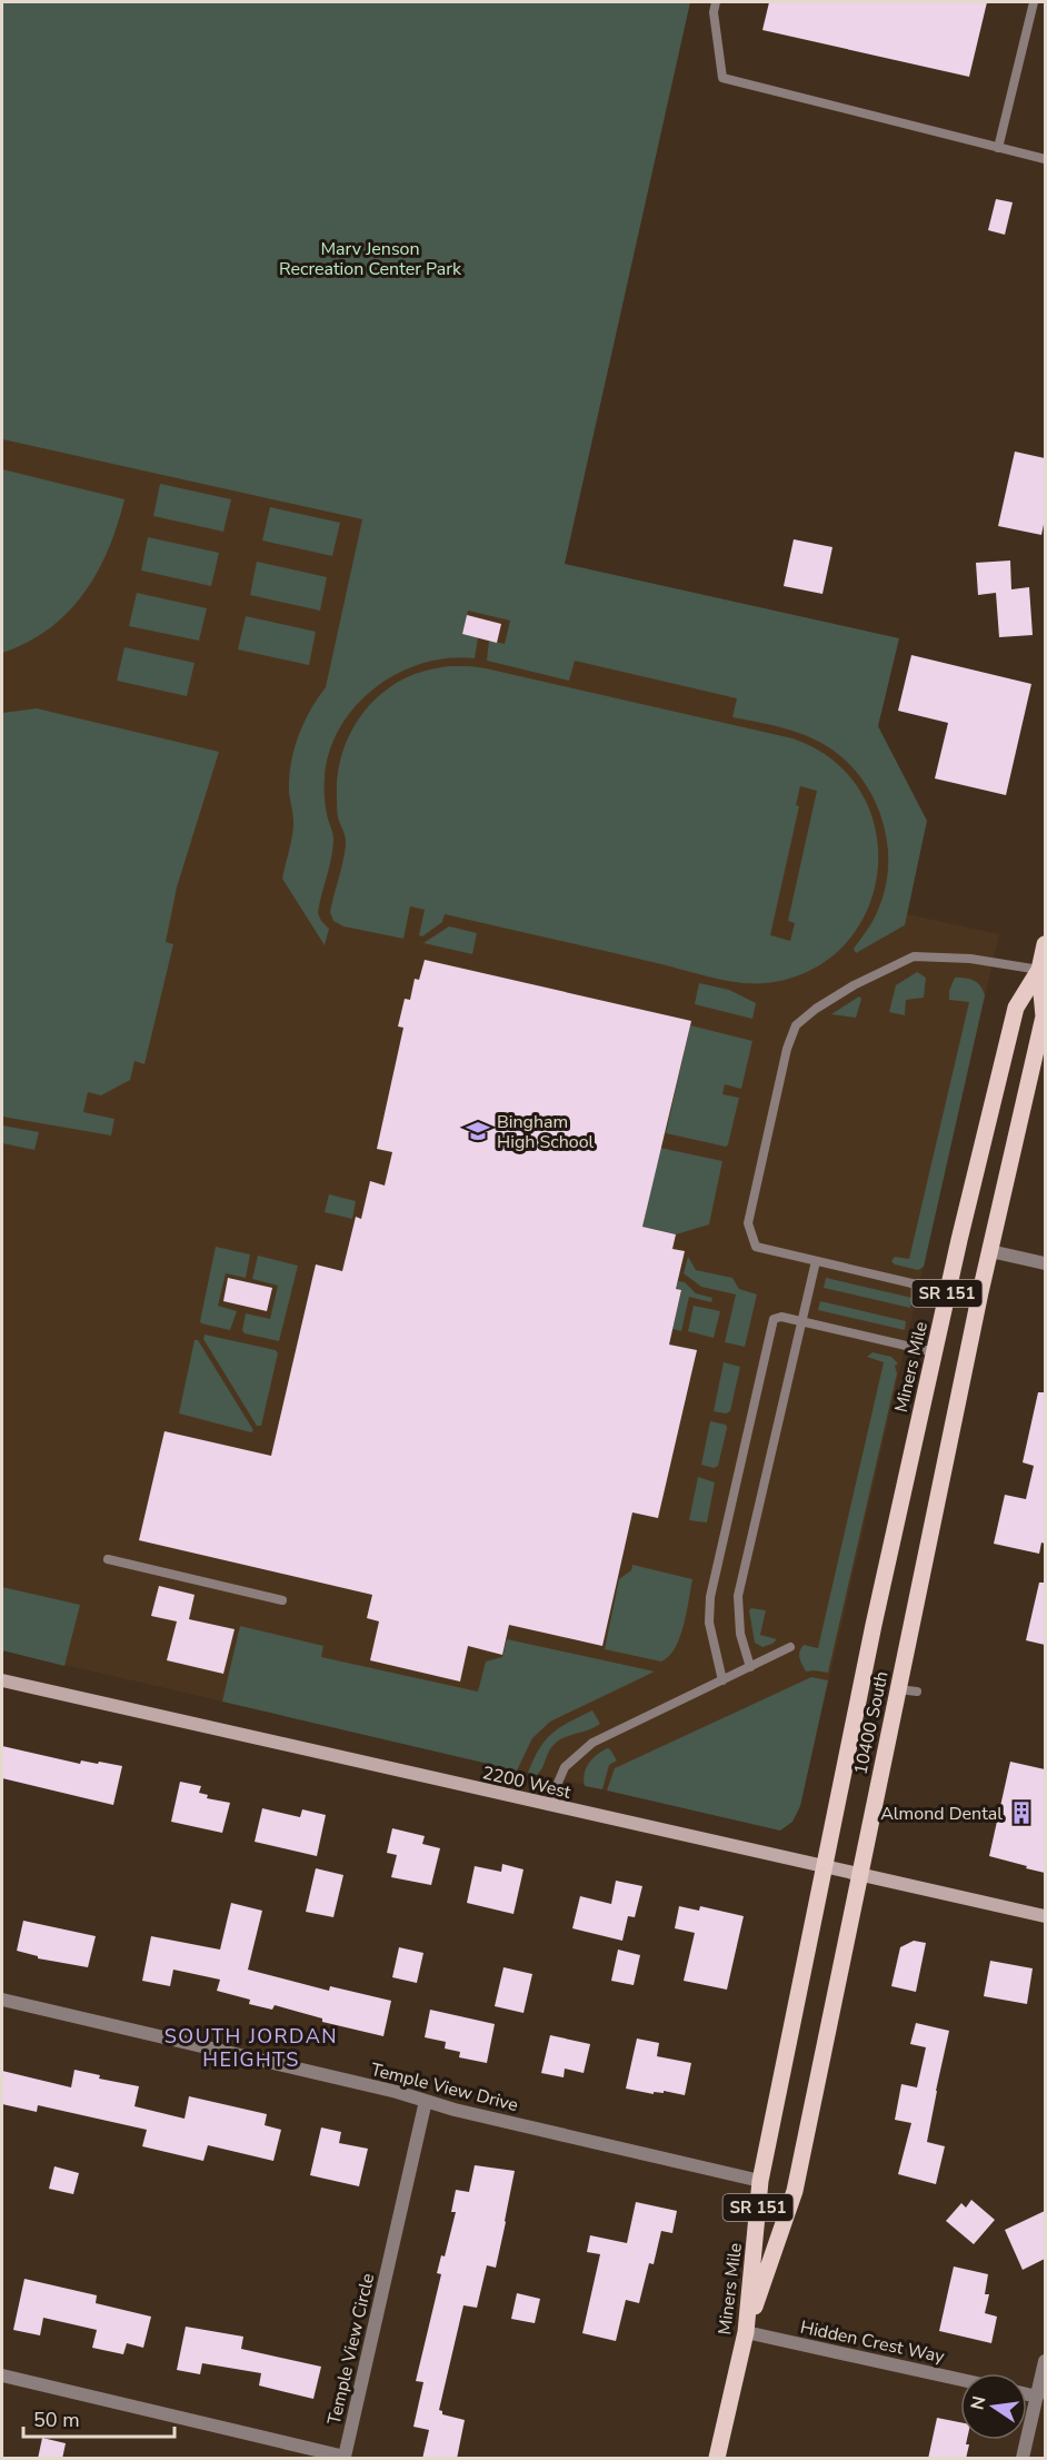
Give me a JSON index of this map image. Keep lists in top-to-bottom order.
{
  "streets": {
    "main road": ["SR 151", "Miners Mile", "10400 South"],
    "street": [
      "2200 West",
      "Temple View Drive",
      "Hidden Crest Way",
      "Temple View Circle"
    ]
  },
  "crossings": [
    ["Miners Mile", "10400 South"],
    ["Miners Mile", "Temple View Drive"],
    ["Miners Mile", "Hidden Crest Way"],
    ["10400 South", "2200 West"],
    ["10400 South", "Hidden Crest Way"],
    ["Temple View Drive", "Temple View Circle"]
  ],
  "districts": ["SOUTH JORDAN HEIGHTS"],
  "parks": ["Marv Jenson Recreation Center Park"],
  "places": {
    "school or university": ["Bingham High School"],
    "building": ["Almond Dental"]
  },
  "scale_bar": "50 m",
  "north": "left"
}
